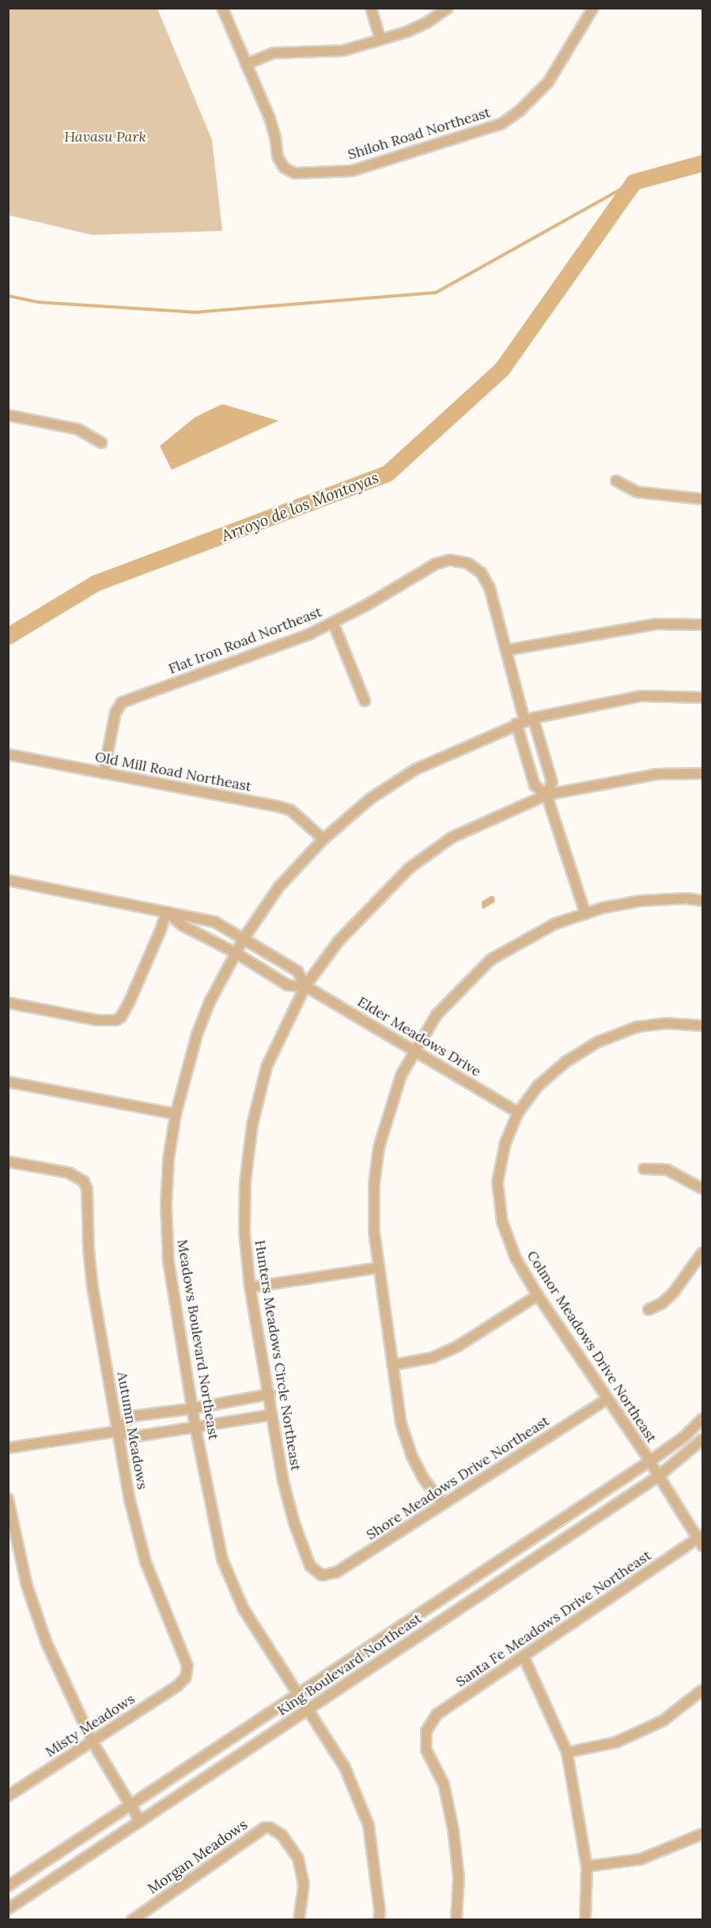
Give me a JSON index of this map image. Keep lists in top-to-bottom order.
{
  "streets": {
    "street": [
      "Shiloh Road Northeast",
      "Flat Iron Road Northeast",
      "Old Mill Road Northeast",
      "Elder Meadows Drive",
      "Meadows Boulevard Northeast",
      "Colmor Meadows Drive Northeast",
      "Hunters Meadows Circle Northeast",
      "Autumn Meadows",
      "Shore Meadows Drive Northeast",
      "Santa Fe Meadows Drive Northeast",
      "King Boulevard Northeast",
      "Misty Meadows",
      "Morgan Meadows"
    ]
  },
  "crossings": [
    ["Flat Iron Road Northeast", "Old Mill Road Northeast"],
    ["Flat Iron Road Northeast", "Meadows Boulevard Northeast"],
    ["Old Mill Road Northeast", "Meadows Boulevard Northeast"],
    ["Elder Meadows Drive", "Colmor Meadows Drive Northeast"],
    ["Elder Meadows Drive", "Hunters Meadows Circle Northeast"],
    ["Meadows Boulevard Northeast", "King Boulevard Northeast"],
    ["Colmor Meadows Drive Northeast", "Shore Meadows Drive Northeast"],
    ["Colmor Meadows Drive Northeast", "Santa Fe Meadows Drive Northeast"],
    ["Colmor Meadows Drive Northeast", "King Boulevard Northeast"],
    ["Hunters Meadows Circle Northeast", "Shore Meadows Drive Northeast"],
    ["Autumn Meadows", "Misty Meadows"]
  ],
  "water": ["Arroyo de los Montoyas"],
  "parks": ["Havasu Park"]
}
